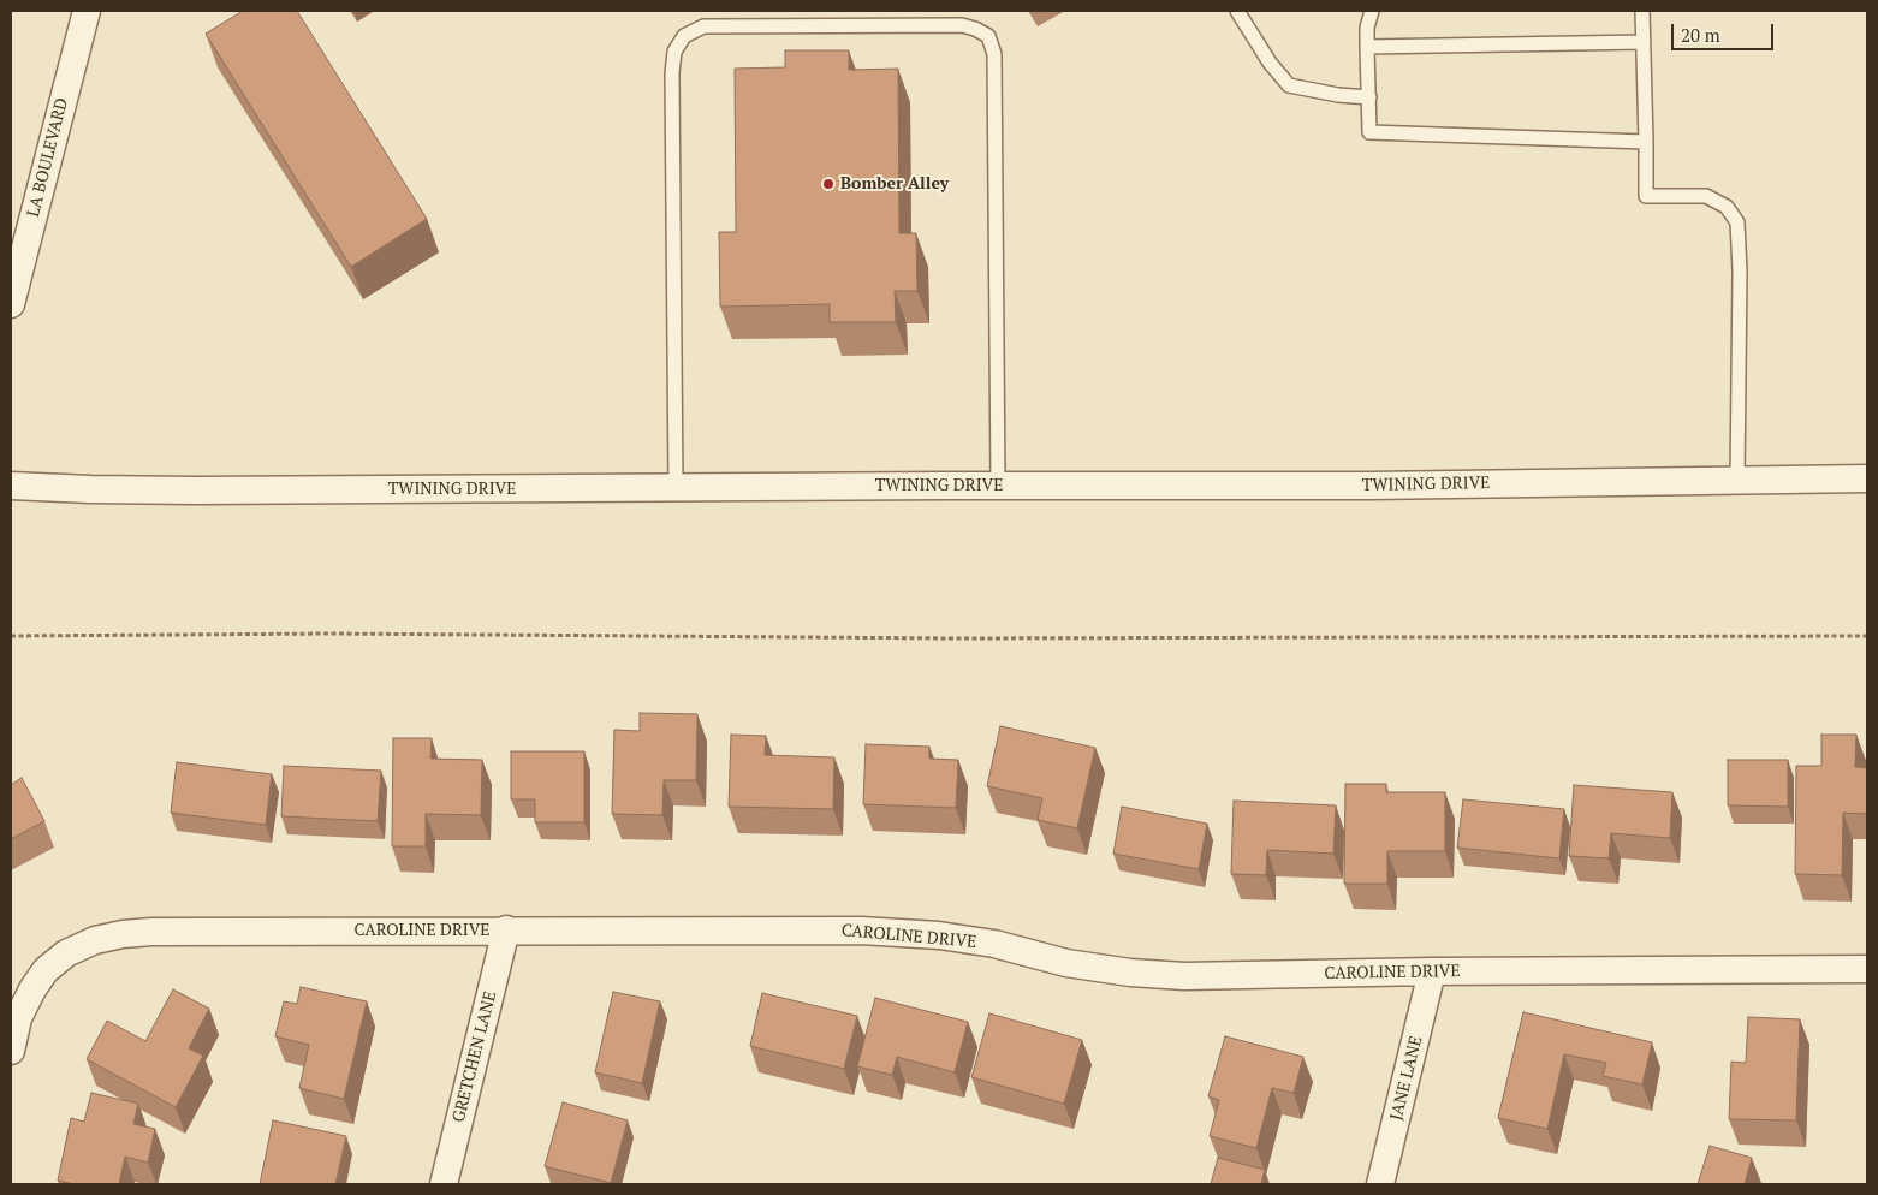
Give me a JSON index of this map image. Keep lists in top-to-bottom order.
{
  "streets": {
    "street": [
      "LA BOULEVARD",
      "TWINING DRIVE",
      "CAROLINE DRIVE",
      "GRETCHEN LANE",
      "JANE LANE"
    ]
  },
  "crossings": [
    ["CAROLINE DRIVE", "GRETCHEN LANE"],
    ["CAROLINE DRIVE", "JANE LANE"]
  ],
  "places": ["Bomber Alley"],
  "scale_bar": "20 m"
}
